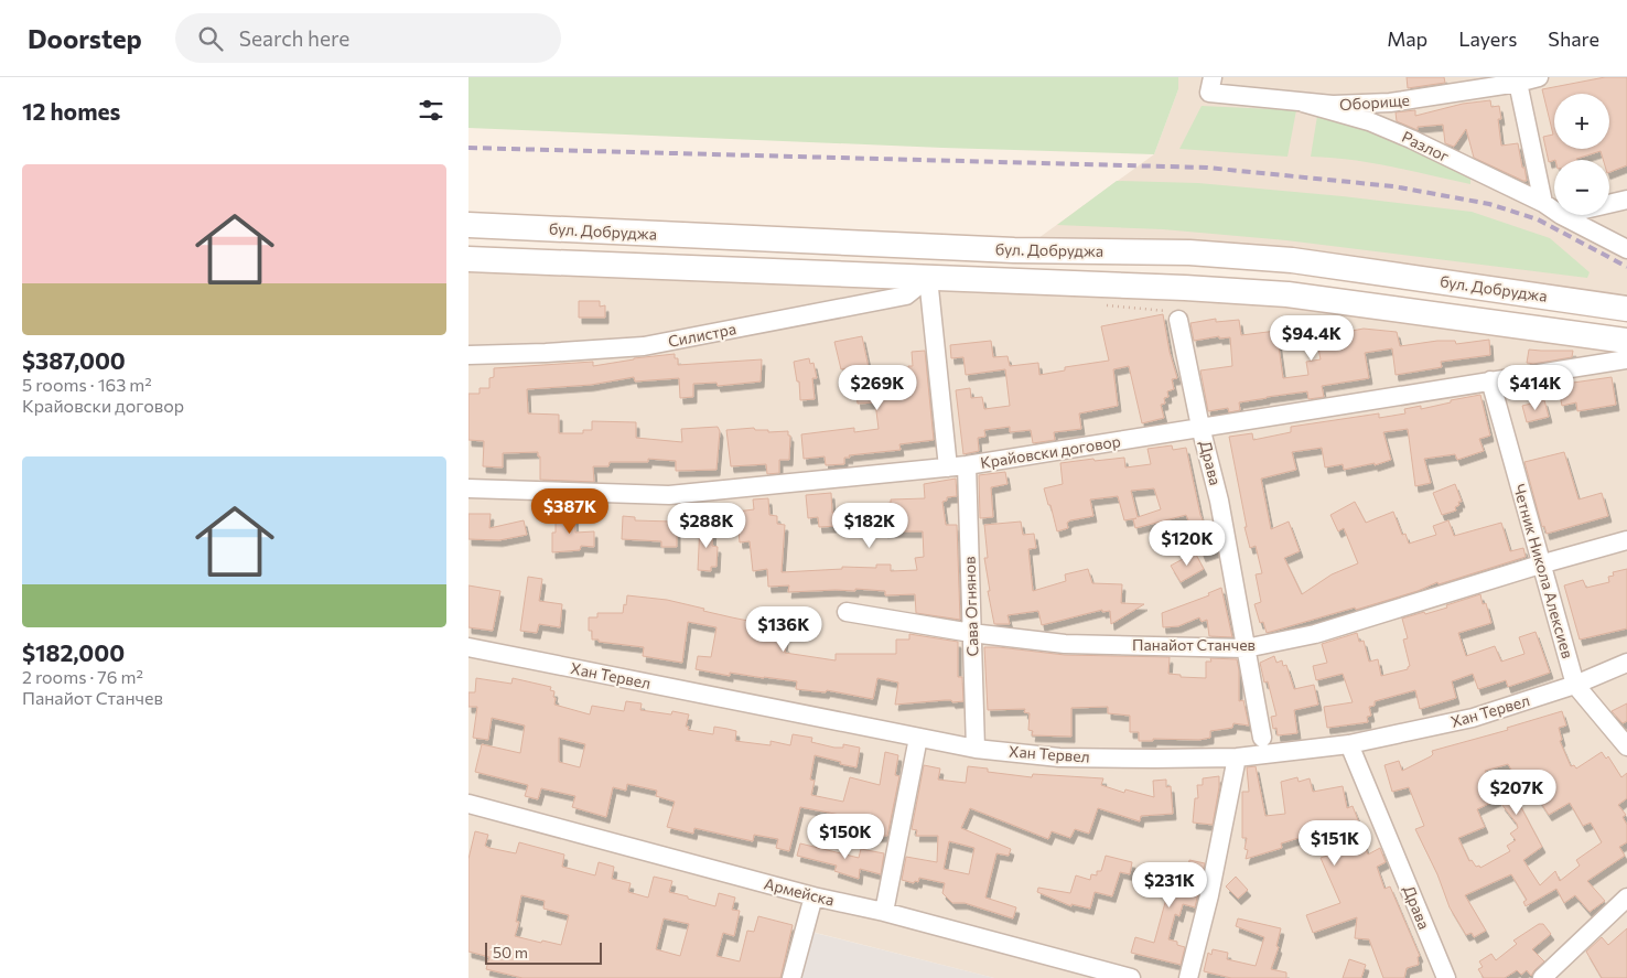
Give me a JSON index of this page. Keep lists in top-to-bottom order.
{
  "streets": {
    "main road": ["бул. Добруджа"],
    "street": [
      "Оборище",
      "Разлог",
      "Силистра",
      "Крайовски договор",
      "Драва",
      "Четник Никола Алексиев",
      "Сава Огнянов",
      "Панайот Станчев",
      "Хан Тервел",
      "Армейска"
    ]
  },
  "crossings": [
    ["Оборище", "Разлог"],
    ["бул. Добруджа", "Силистра"],
    ["Крайовски договор", "Драва"],
    ["Крайовски договор", "Четник Никола Алексиев"],
    ["Крайовски договор", "Сава Огнянов"],
    ["Драва", "Панайот Станчев"],
    ["Драва", "Хан Тервел"],
    ["Четник Никола Алексиев", "Панайот Станчев"],
    ["Четник Никола Алексиев", "Хан Тервел"],
    ["Сава Огнянов", "Панайот Станчев"],
    ["Сава Огнянов", "Хан Тервел"]
  ],
  "scale_bar": "50 m",
  "page": {
    "header": "Doorstep",
    "search": "Search here",
    "nav": ["Map", "Layers", "Share"],
    "heading": "12 homes",
    "map_buttons": ["+", "−"],
    "list": [
      {
        "name": "$387,000",
        "note": "5 rooms · 163 m² · Крайовски договор"
      },
      {
        "name": "$182,000",
        "note": "2 rooms · 76 m² · Панайот Станчев"
      }
    ],
    "price": [
      "$94.4K",
      "$269K",
      "$414K",
      "$387K",
      "$288K",
      "$182K",
      "$120K",
      "$136K",
      "$207K",
      "$150K",
      "$151K",
      "$231K"
    ],
    "scale": "50 m"
  }
}
